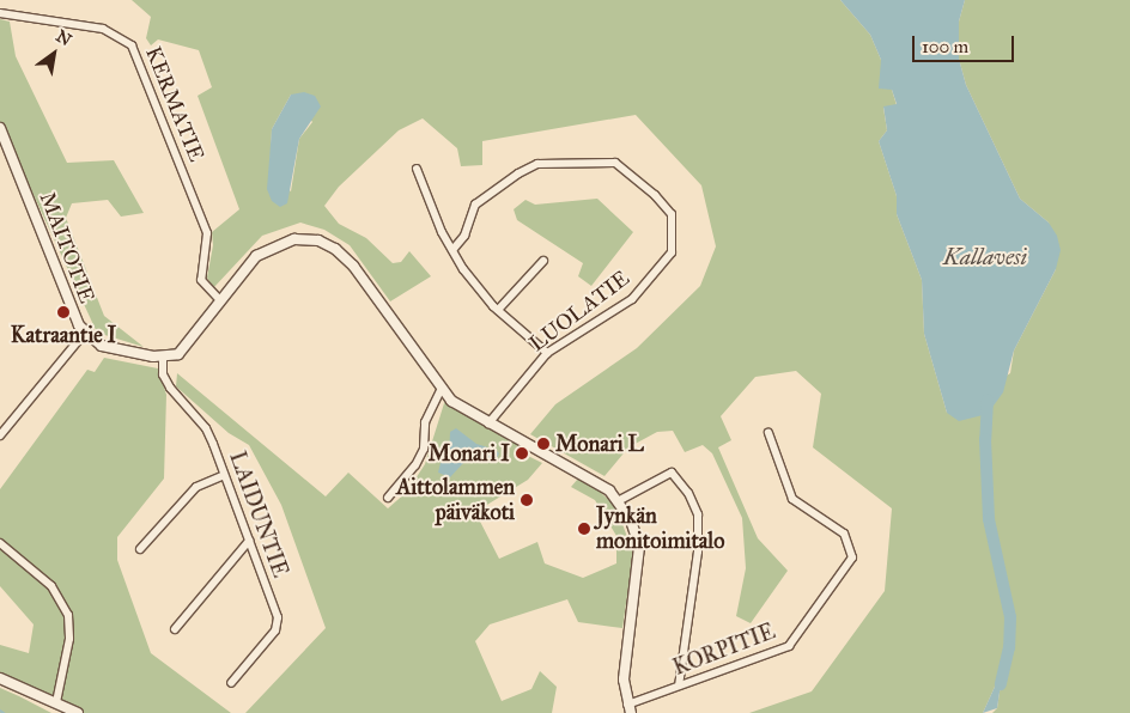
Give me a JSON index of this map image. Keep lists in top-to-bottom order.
{
  "streets": {
    "street": [
      "KERMATIE",
      "MAITOTIE",
      "LUOLATIE",
      "LAIDUNTIE",
      "KORPITIE"
    ]
  },
  "crossings": [
    ["MAITOTIE", "LAIDUNTIE"]
  ],
  "water": ["Kallavesi"],
  "places": [
    "Katraantie I",
    "Monari L",
    "Monari I",
    "Aittolammen päiväkoti",
    "Jynkän monitoimitalo"
  ],
  "scale_bar": "100 m",
  "north": "top right"
}
